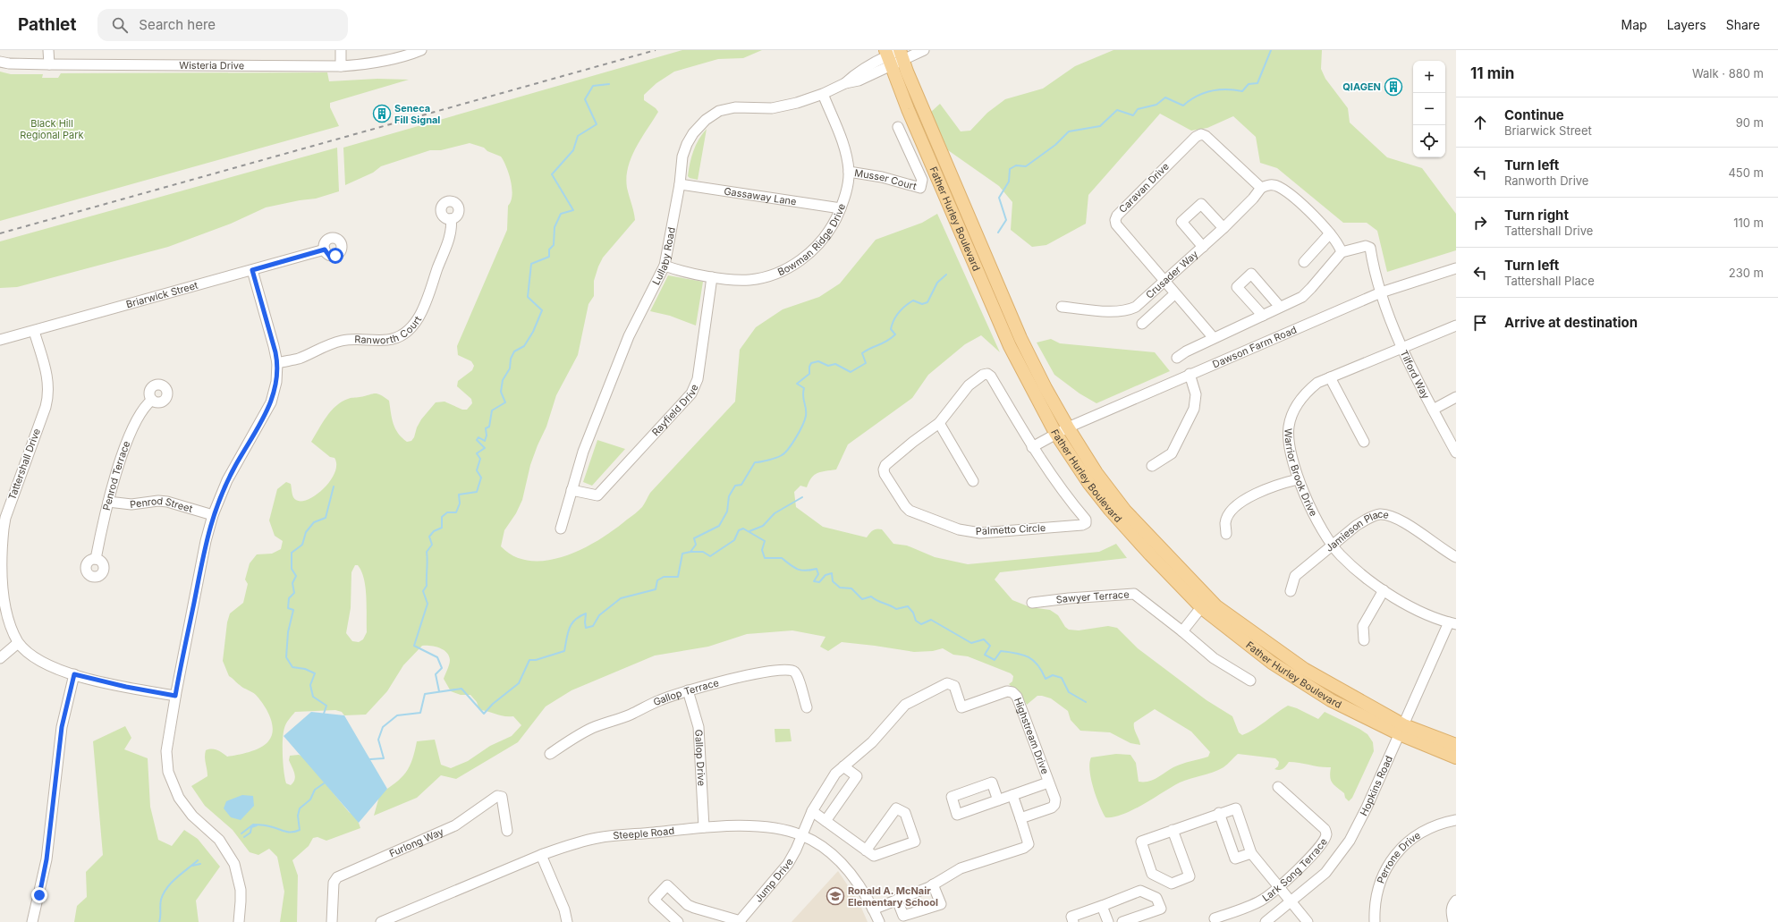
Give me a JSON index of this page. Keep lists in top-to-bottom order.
{
  "streets": {
    "main road": ["Father Hurley Boulevard"],
    "street": [
      "Wisteria Drive",
      "Musser Court",
      "Caravan Drive",
      "Gassaway Lane",
      "Bowman Ridge Drive",
      "Lullaby Road",
      "Crusader Way",
      "Briarwick Street",
      "Ranworth Court",
      "Dawson Farm Road",
      "Tilford Way",
      "Rayfield Drive",
      "Tattershall Drive",
      "Warrior Brook Drive",
      "Penrod Terrace",
      "Penrod Street",
      "Palmetto Circle",
      "Jamieson Place",
      "Sawyer Terrace",
      "Gallop Terrace",
      "Highstream Drive",
      "Gallop Drive",
      "Hopkins Road",
      "Steeple Road",
      "Furlong Way",
      "Perrone Drive",
      "Lark Song Terrace",
      "Jump Drive"
    ]
  },
  "crossings": [
    ["Musser Court", "Bowman Ridge Drive"],
    ["Caravan Drive", "Crusader Way"],
    ["Gassaway Lane", "Bowman Ridge Drive"],
    ["Gassaway Lane", "Lullaby Road"],
    ["Father Hurley Boulevard", "Lullaby Road"],
    ["Father Hurley Boulevard", "Dawson Farm Road"],
    ["Father Hurley Boulevard", "Hopkins Road"],
    ["Bowman Ridge Drive", "Lullaby Road"],
    ["Bowman Ridge Drive", "Rayfield Drive"],
    ["Lullaby Road", "Rayfield Drive"],
    ["Briarwick Street", "Tattershall Drive"],
    ["Dawson Farm Road", "Tilford Way"],
    ["Tilford Way", "Warrior Brook Drive"],
    ["Warrior Brook Drive", "Jamieson Place"],
    ["Warrior Brook Drive", "Hopkins Road"],
    ["Penrod Terrace", "Penrod Street"],
    ["Gallop Terrace", "Gallop Drive"],
    ["Highstream Drive", "Steeple Road"],
    ["Highstream Drive", "Jump Drive"],
    ["Gallop Drive", "Steeple Road"],
    ["Steeple Road", "Jump Drive"]
  ],
  "parks": ["Black Hill Regional Park"],
  "places": {
    "building": ["QIAGEN", "Seneca Fill Signal"],
    "school or university": ["Ronald A. McNair Elementary School"]
  },
  "page": {
    "header": "Pathlet",
    "search": "Search here",
    "nav": ["Map", "Layers", "Share"],
    "heading": ["11 min", "Walk · 880 m"],
    "map_buttons": ["+", "−"],
    "list": [
      ["Continue", "Briarwick Street", "90 m"],
      ["Turn left", "Ranworth Drive", "450 m"],
      ["Turn right", "Tattershall Drive", "110 m"],
      ["Turn left", "Tattershall Place", "230 m"],
      "Arrive at destination"
    ]
  }
}
